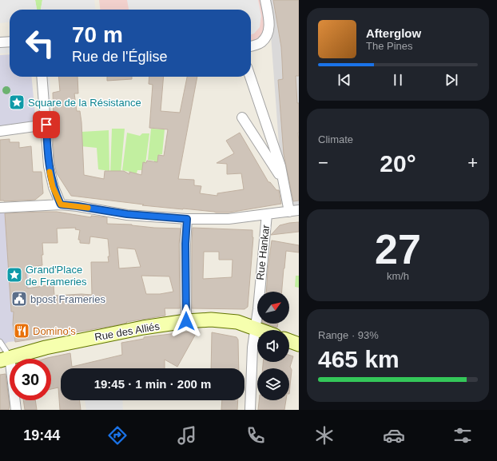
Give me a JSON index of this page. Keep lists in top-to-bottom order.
{
  "streets": {
    "main road": ["Rue des Alliés"],
    "street": ["Rue Hankar"]
  },
  "crossings": [
    ["Rue Hankar", "Rue des Alliés"]
  ],
  "places": {
    "place": ["Square de la Résistance", "Grand'Place de Frameries"],
    "public building": ["bpost Frameries"],
    "restaurant": ["Domino's"]
  },
  "north": "top right",
  "page": {
    "turn": ["70 m", "Rue de l'Église"],
    "song": ["Afterglow", "The Pines"],
    "tile": [
      "Climate",
      ["27", "km/h"],
      ["Range · 93%", "465 km"]
    ],
    "heat": ["−", "20°", "+"],
    "limit": "30",
    "trip": "19:45 · 1 min · 200 m",
    "tabs": "19:44"
  }
}
